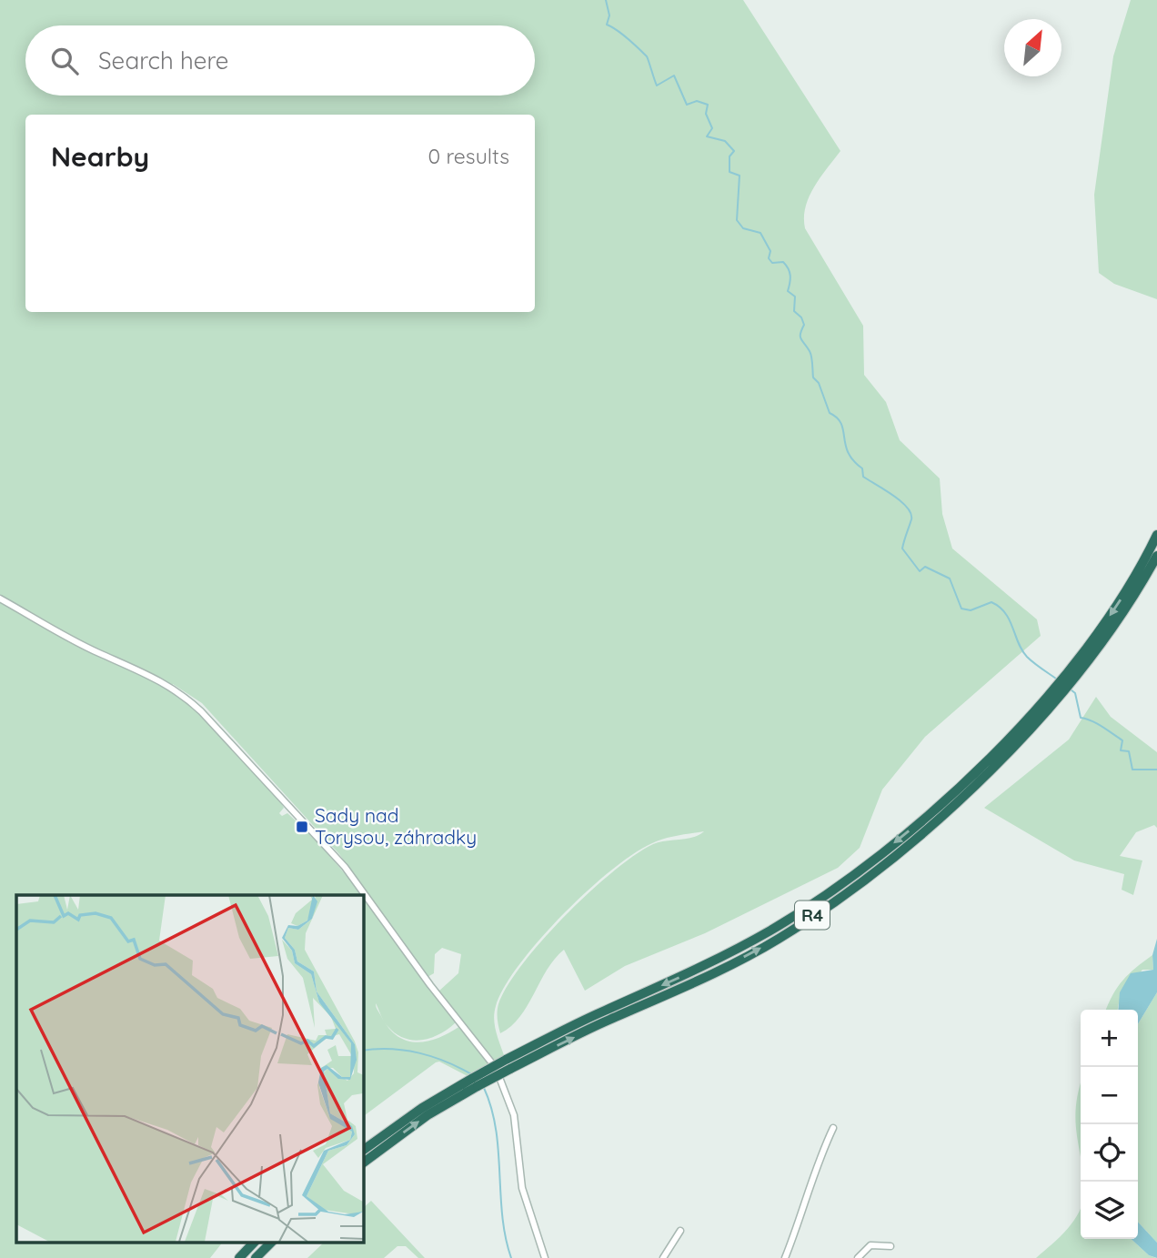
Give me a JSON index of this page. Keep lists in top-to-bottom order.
{
  "streets": {
    "highway": ["R4"]
  },
  "places": {
    "transit": ["Sady nad Torysou, záhradky"]
  },
  "north": "top right",
  "page": {
    "search": "Search here",
    "heading": ["Nearby", "0 results"],
    "map_buttons": ["+", "−"]
  }
}
